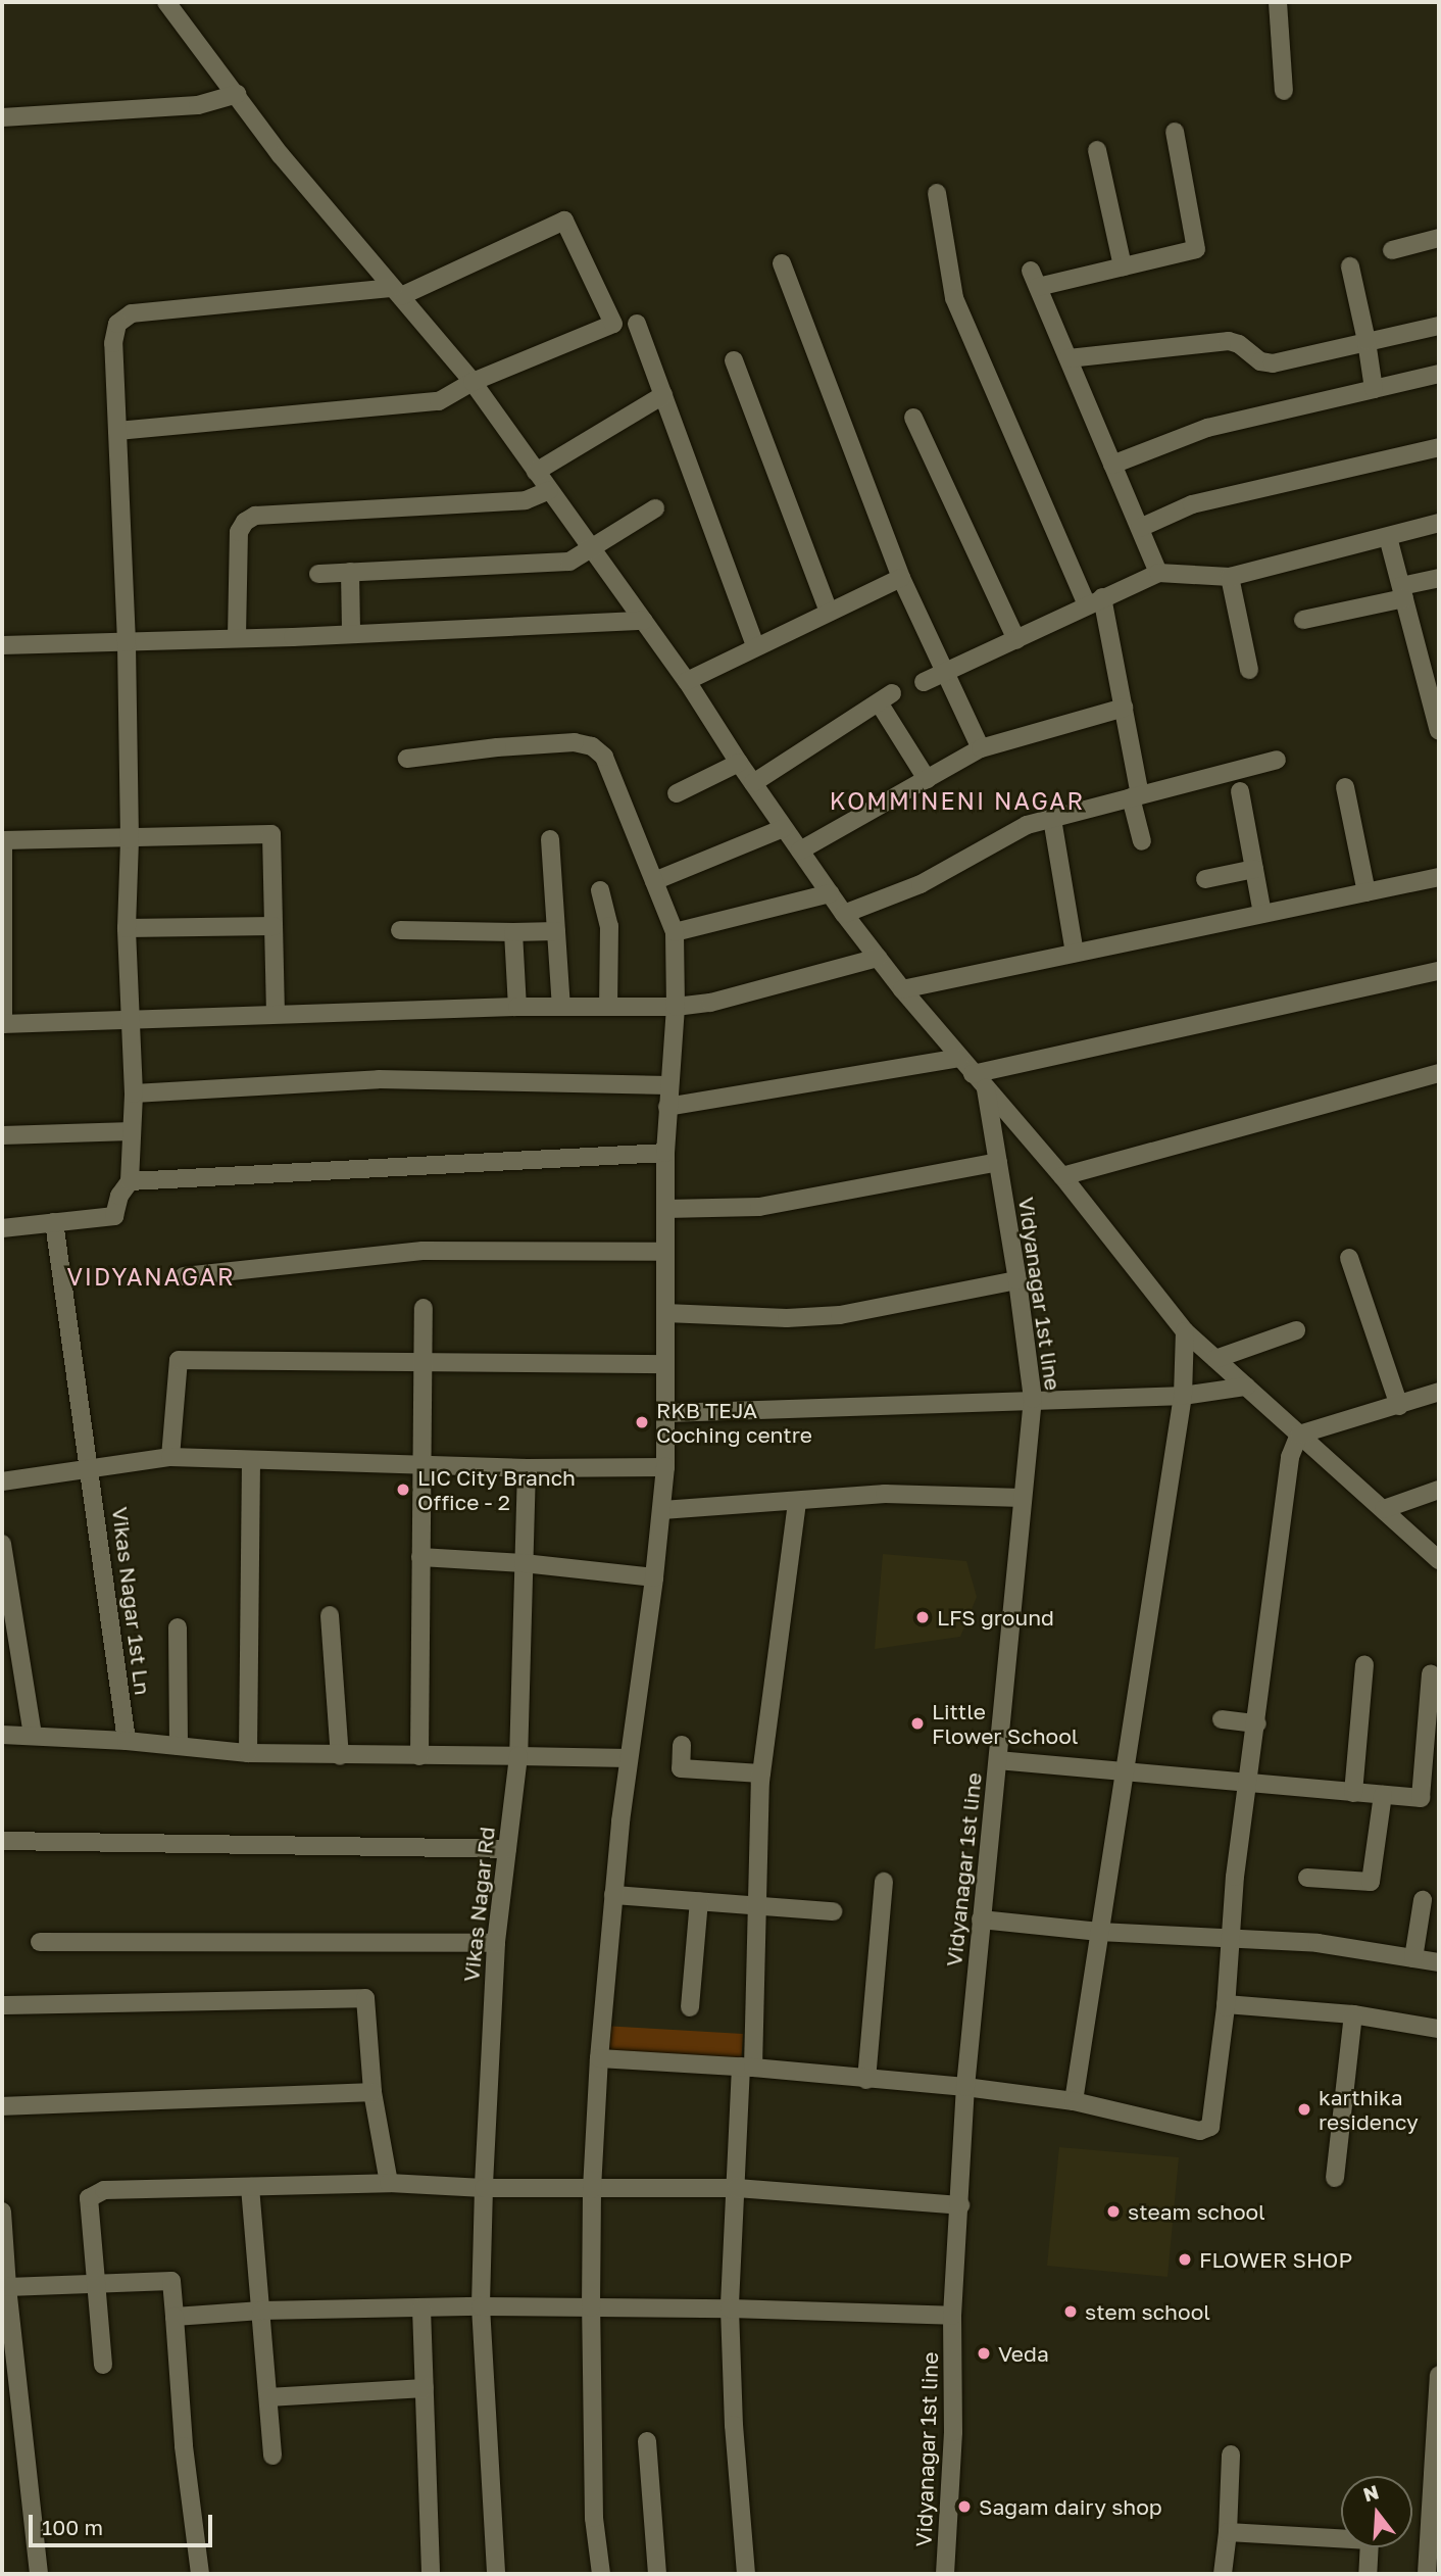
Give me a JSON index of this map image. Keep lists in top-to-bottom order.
{
  "streets": {
    "street": ["Vidyanagar 1st line", "Vikas Nagar 1st Ln", "Vikas Nagar Rd"]
  },
  "districts": ["KOMMINENI NAGAR", "VIDYANAGAR"],
  "places": [
    "RKB TEJA Coching centre",
    "LIC City Branch Office - 2",
    "LFS ground",
    "Little Flower School",
    "karthika residency",
    "steam school",
    "FLOWER SHOP",
    "stem school",
    "Veda",
    "Sagam dairy shop"
  ],
  "scale_bar": "100 m",
  "north": "top"
}
